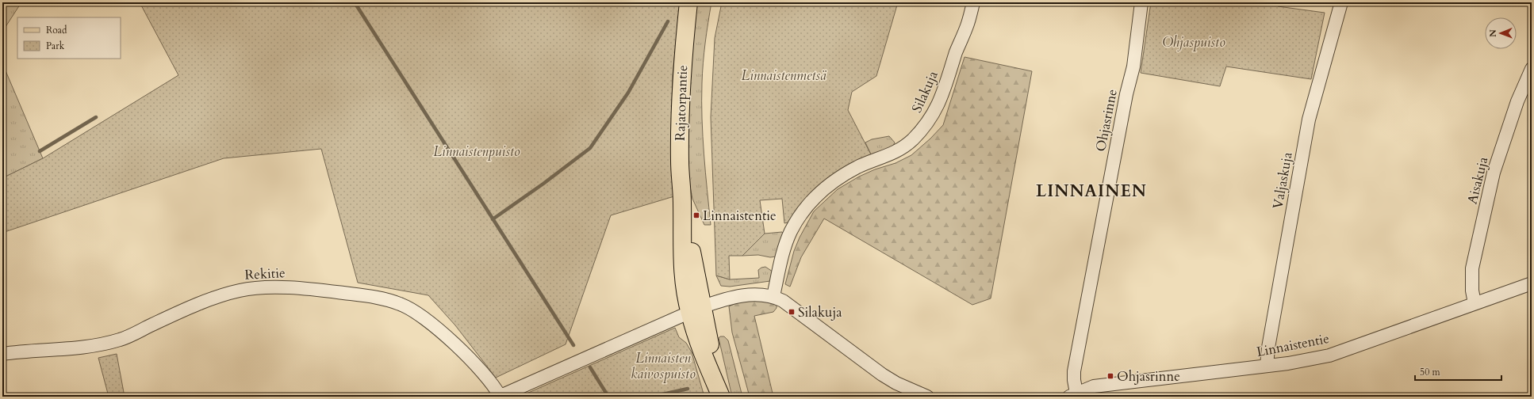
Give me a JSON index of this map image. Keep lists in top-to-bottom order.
{
  "streets": {
    "main road": ["Rajatorpantie"],
    "street": [
      "Silakuja",
      "Ohjasrinne",
      "Valjaskuja",
      "Aisakuja",
      "Rekitie",
      "Linnaistentie"
    ]
  },
  "crossings": [
    ["Ohjasrinne", "Linnaistentie"],
    ["Valjaskuja", "Linnaistentie"],
    ["Aisakuja", "Linnaistentie"]
  ],
  "districts": ["LINNAINEN"],
  "parks": [
    "Ohjaspuisto",
    "Linnaistenmetsä",
    "Linnaistenpuisto",
    "Linnaisten kaivospuisto"
  ],
  "places": {
    "transit": ["Linnaistentie", "Silakuja", "Ohjasrinne"]
  },
  "legend": ["Road", "Park"],
  "scale_bar": "50 m",
  "north": "left"
}
